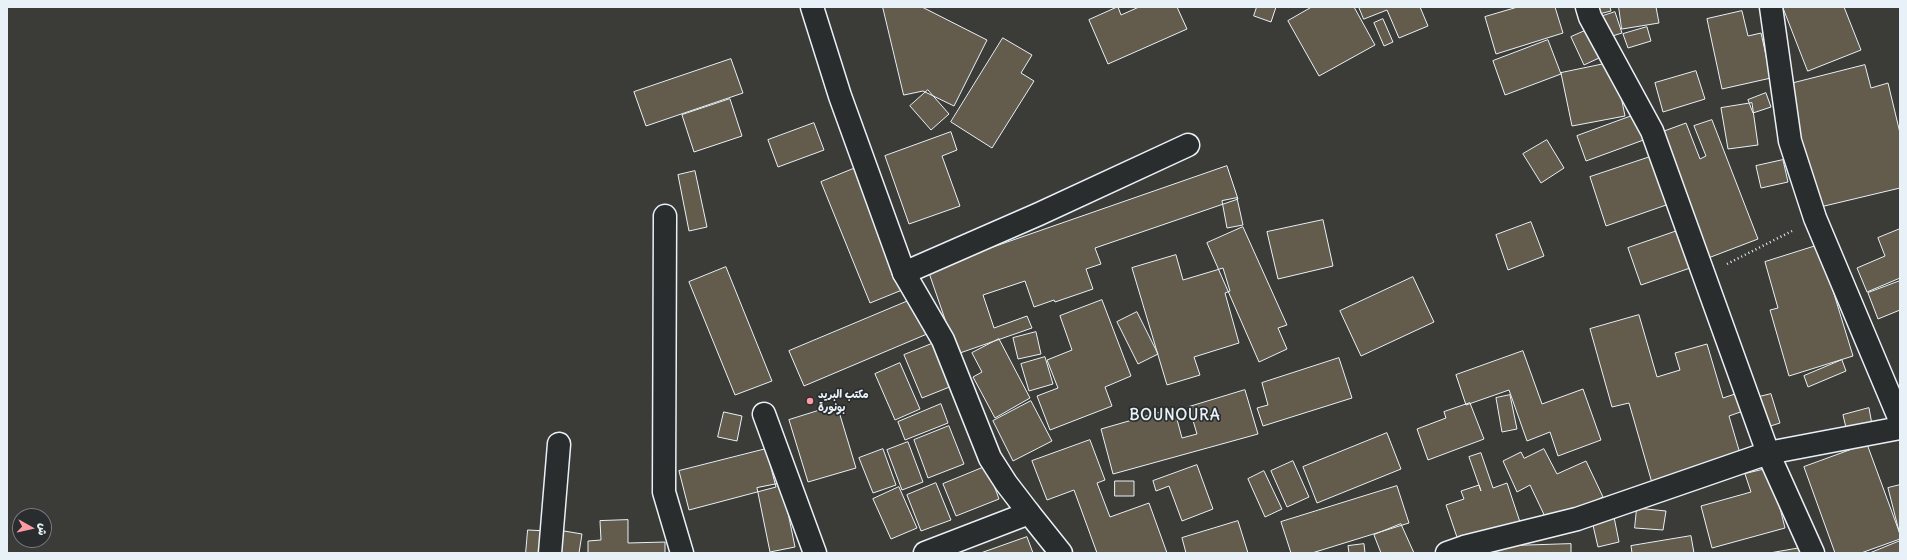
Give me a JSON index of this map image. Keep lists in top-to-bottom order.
{
  "districts": ["BOUNOURA"],
  "places": ["مكتب البريد بونورة"],
  "north": "right"
}
